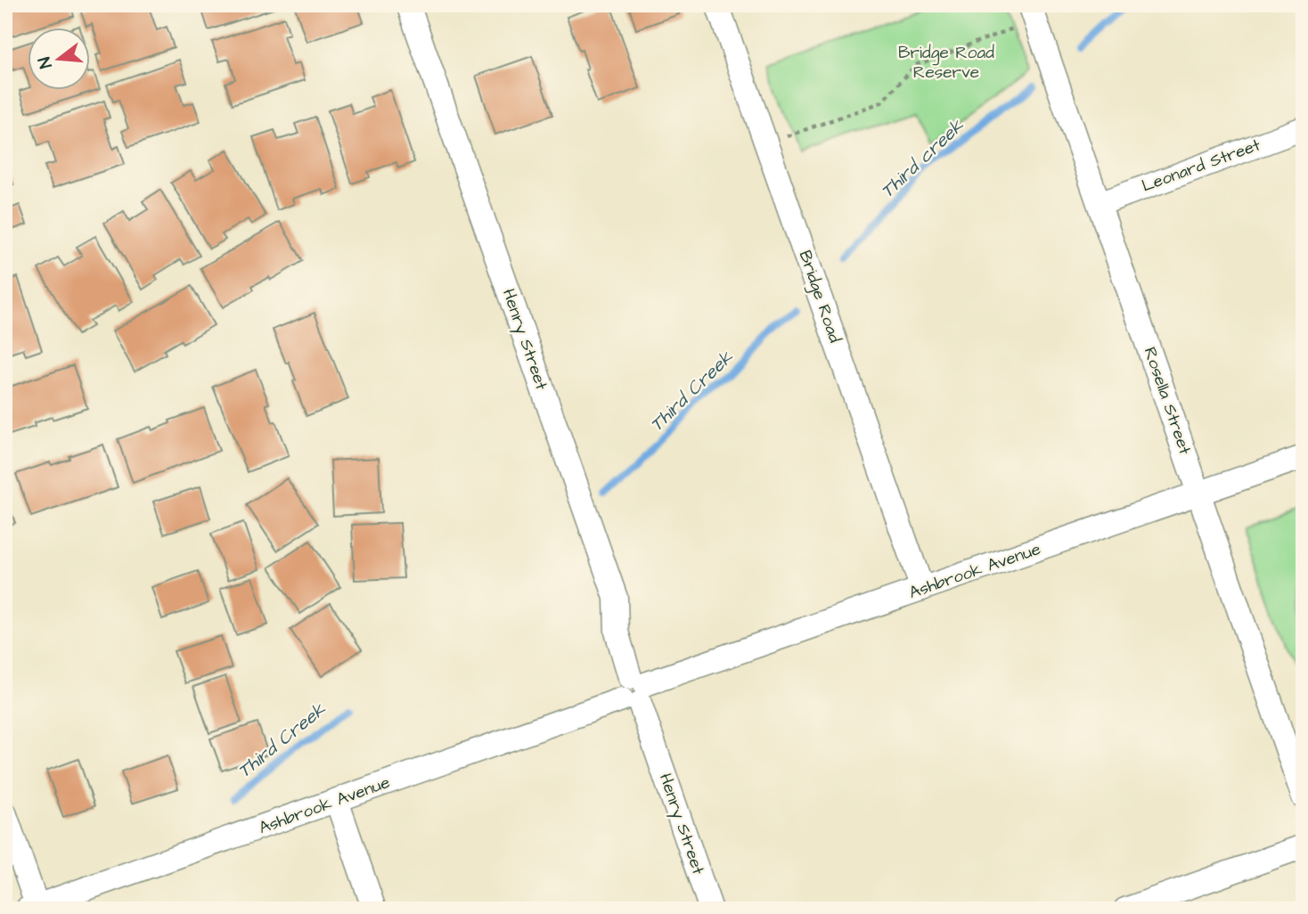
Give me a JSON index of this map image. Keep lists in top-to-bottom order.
{
  "streets": {
    "street": [
      "Leonard Street",
      "Bridge Road",
      "Henry Street",
      "Rosella Street",
      "Ashbrook Avenue"
    ]
  },
  "crossings": [
    ["Leonard Street", "Rosella Street"],
    ["Bridge Road", "Ashbrook Avenue"],
    ["Henry Street", "Ashbrook Avenue"],
    ["Rosella Street", "Ashbrook Avenue"]
  ],
  "water": ["Third creek", "Third Creek"],
  "parks": ["Bridge Road Reserve"],
  "north": "left"
}
